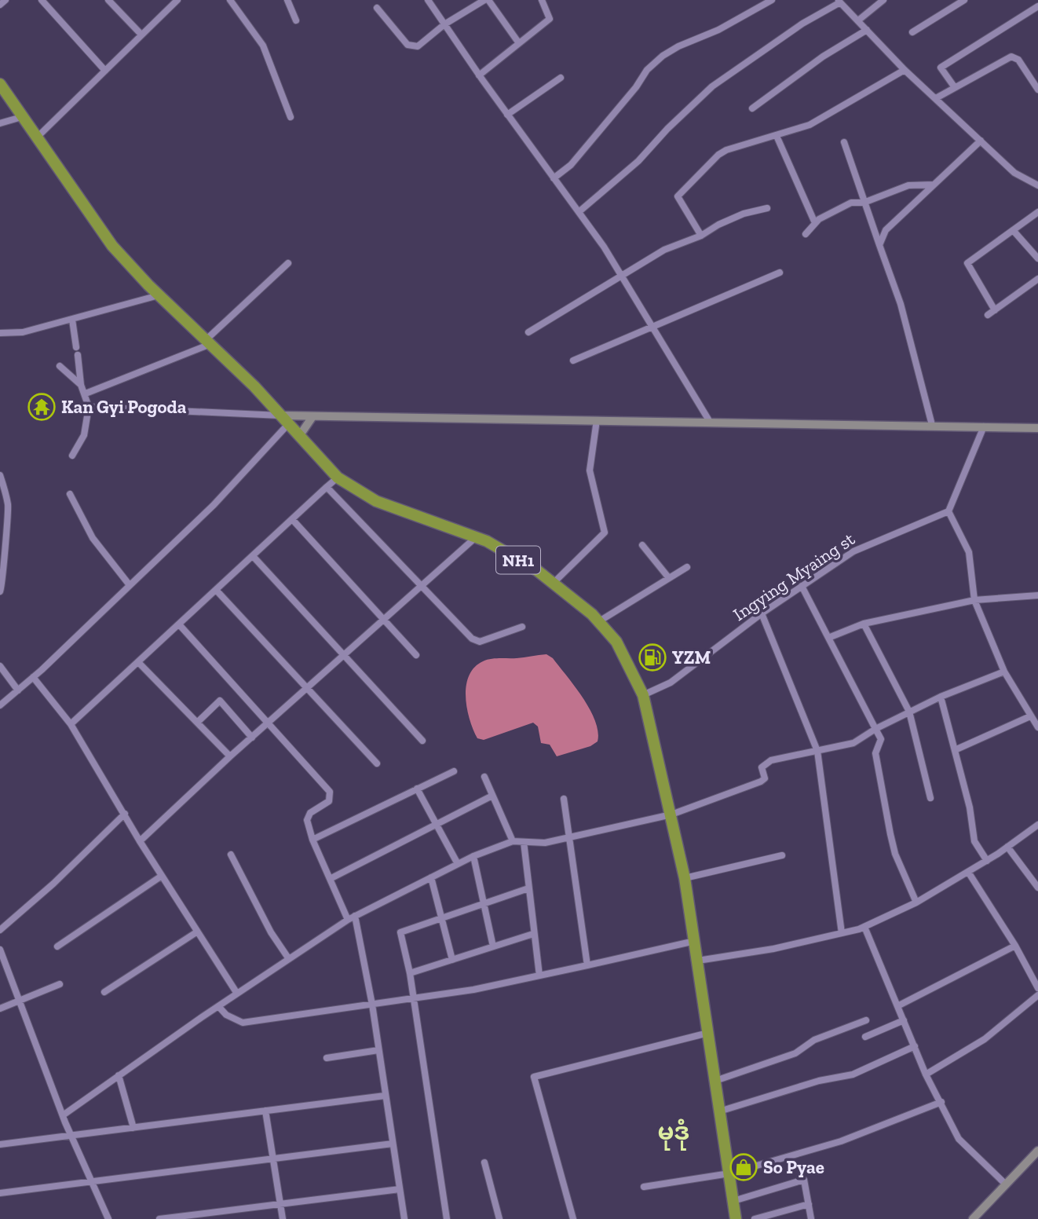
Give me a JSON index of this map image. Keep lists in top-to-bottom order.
{
  "streets": {
    "highway": ["NH1"],
    "street": ["Ingying Myaing st"]
  },
  "crossings": [
    ["NH1", "Ingying Myaing st"]
  ],
  "districts": ["မုဒုံ"],
  "places": {
    "temple": ["Kan Gyi Pogoda"],
    "fuel station": ["YZM"],
    "shop": ["So Pyae"]
  }
}
